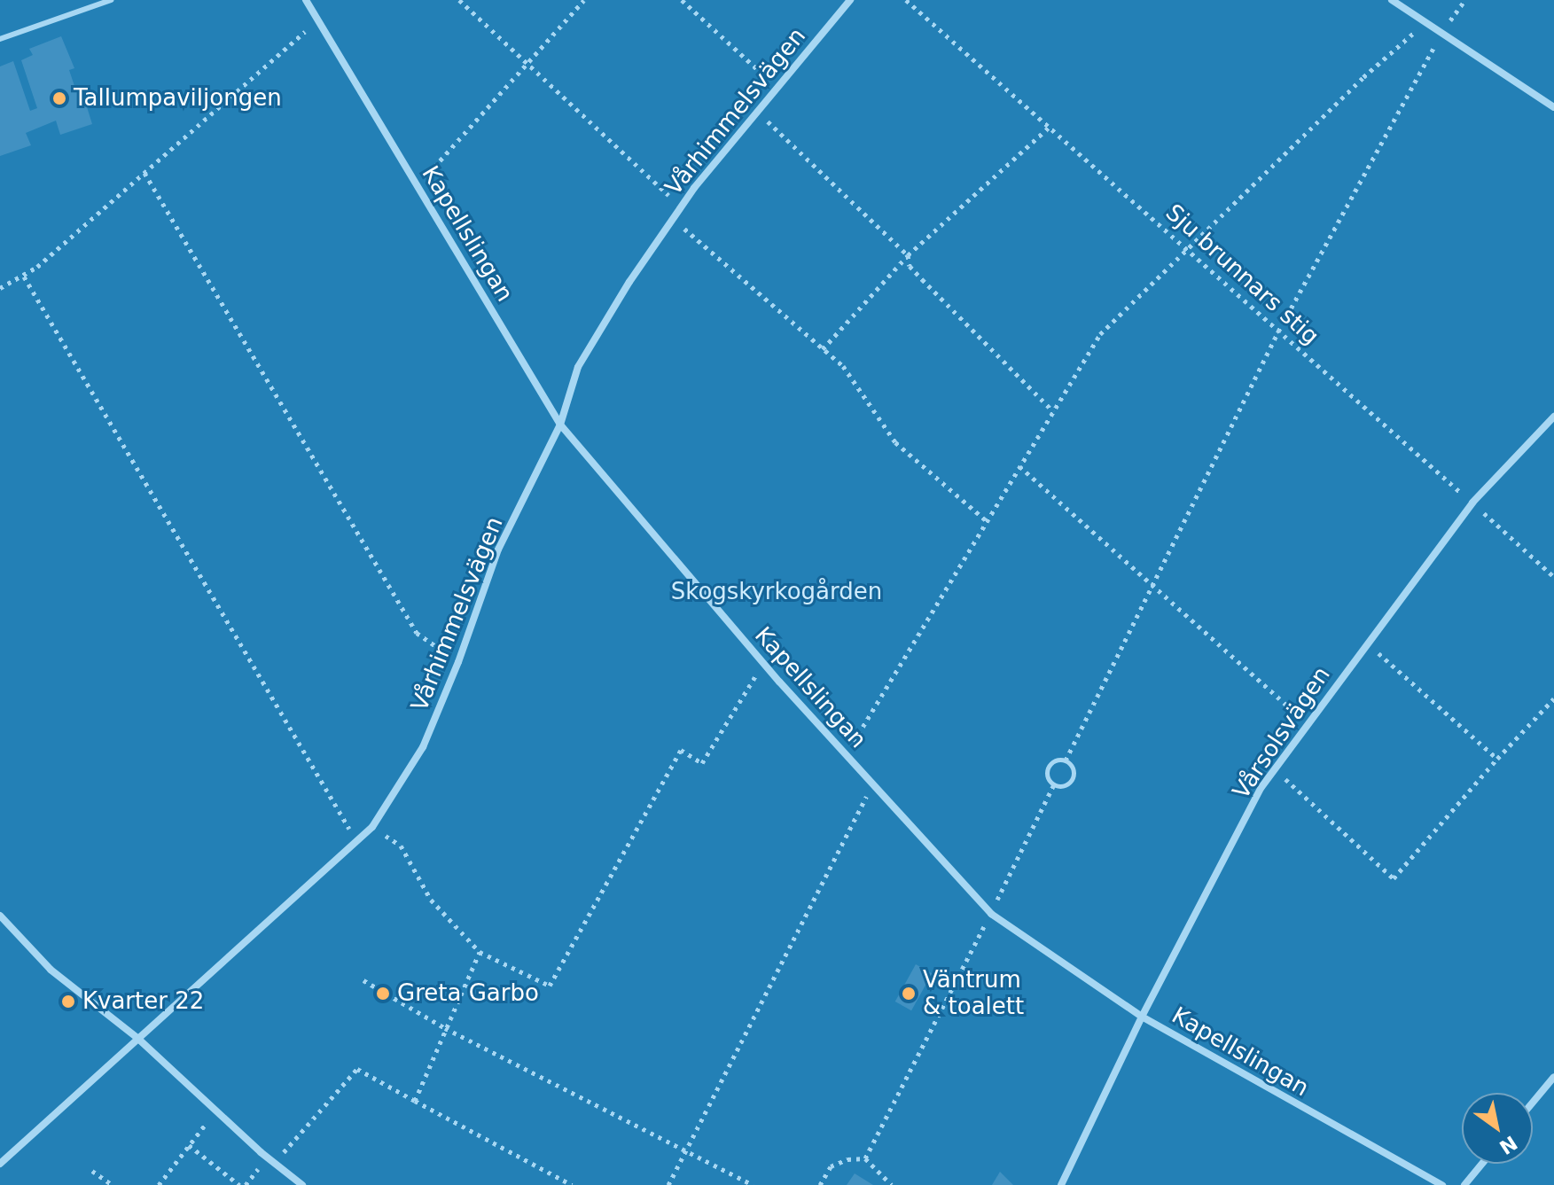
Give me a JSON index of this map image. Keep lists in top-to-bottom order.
{
  "streets": {
    "street": ["Vårhimmelsvägen", "Kapellslingan", "Vårsolsvägen"],
    "path": ["Sju brunnars stig"]
  },
  "crossings": [
    ["Vårhimmelsvägen", "Kapellslingan"],
    ["Kapellslingan", "Vårsolsvägen"],
    ["Sju brunnars stig", "Vårsolsvägen"]
  ],
  "parks": ["Skogskyrkogården"],
  "places": [
    "Tallumpaviljongen",
    "Greta Garbo",
    "Väntrum & toalett",
    "Kvarter 22"
  ],
  "north": "bottom right"
}
